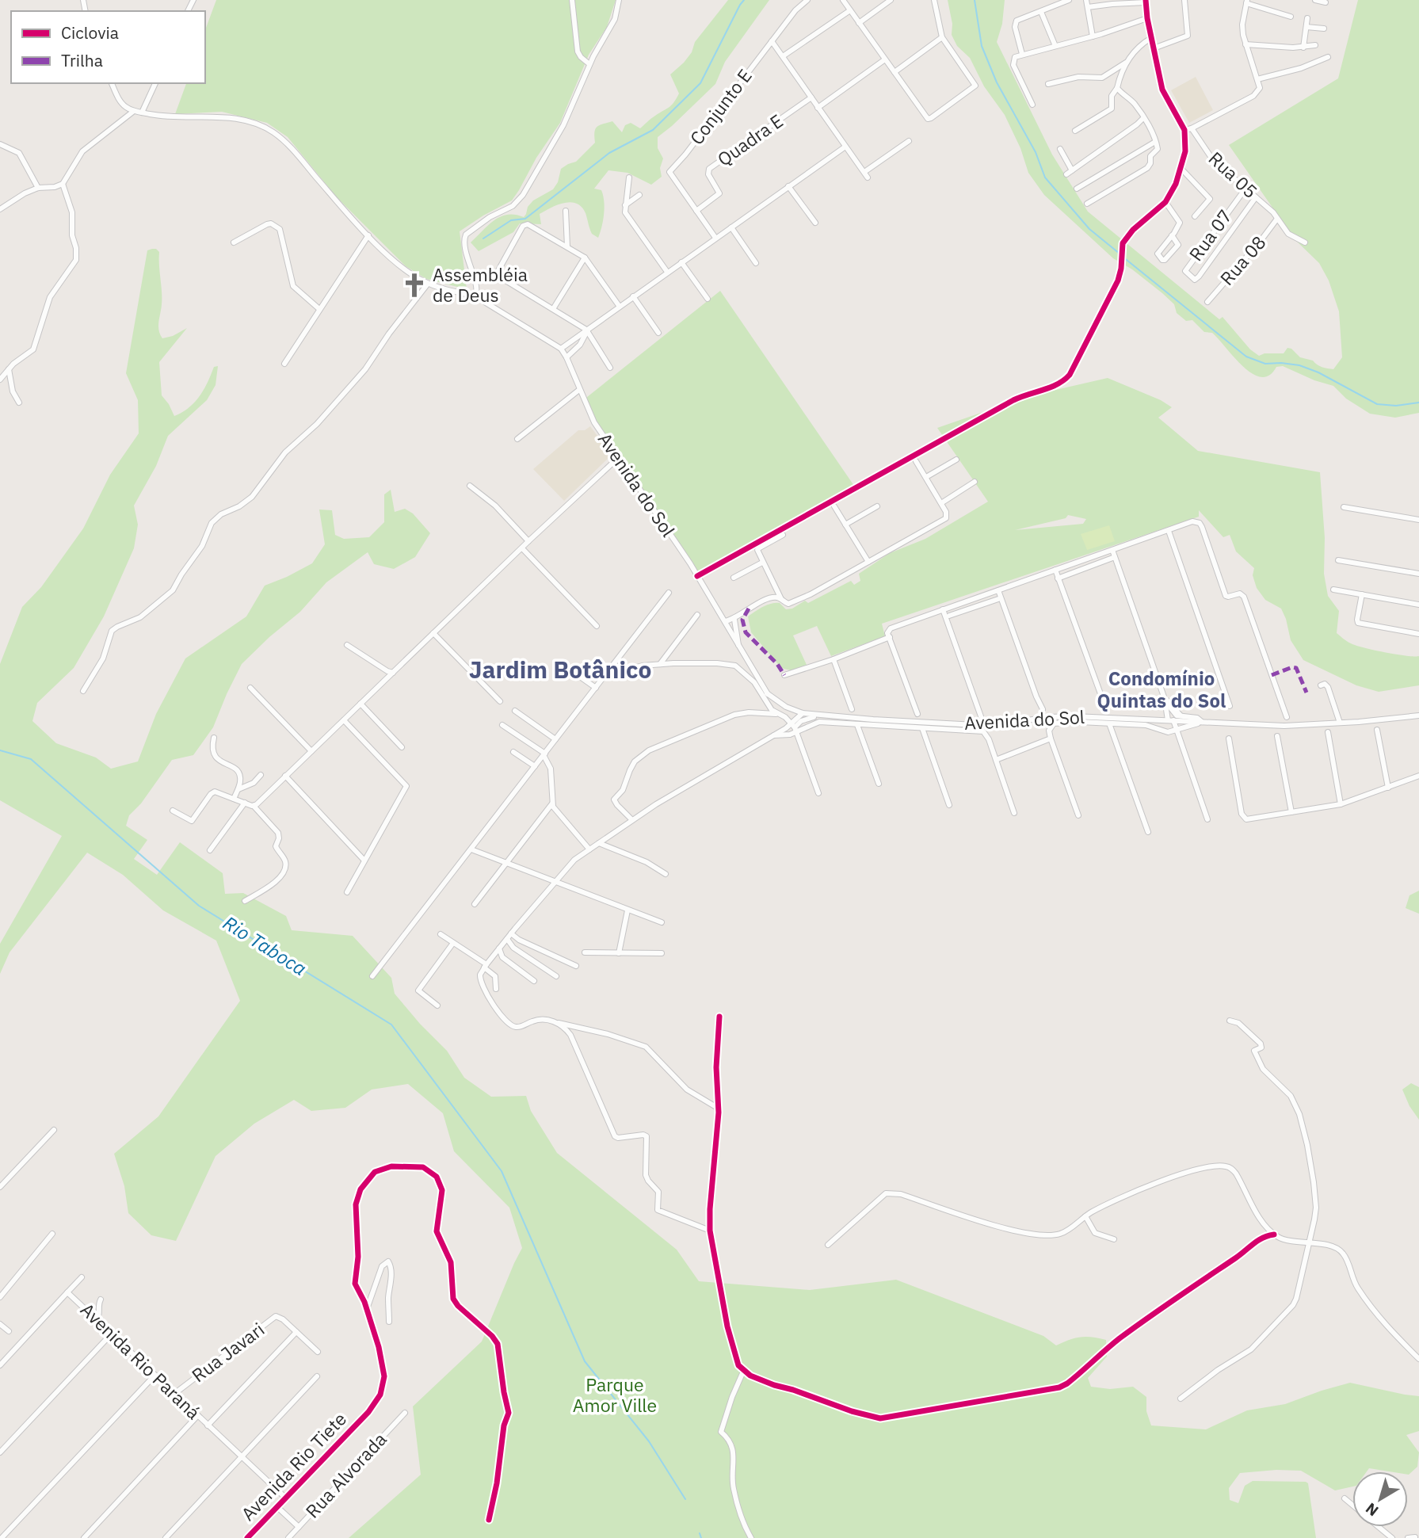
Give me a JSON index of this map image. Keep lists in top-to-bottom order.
{
  "streets": {
    "street": [
      "Conjunto E",
      "Quadra E",
      "Rua 05",
      "Rua 07",
      "Rua 08",
      "Avenida do Sol",
      "Rua Javari",
      "Avenida Rio Paraná",
      "Avenida Rio Tiete",
      "Rua Alvorada"
    ]
  },
  "crossings": [
    ["Conjunto E", "Quadra E"],
    ["Rua 05", "Rua 07"],
    ["Rua 05", "Rua 08"],
    ["Rua Javari", "Avenida Rio Paraná"],
    ["Avenida Rio Paraná", "Avenida Rio Tiete"]
  ],
  "districts": ["Jardim Botânico", "Condomínio Quintas do Sol"],
  "water": ["Rio Taboca"],
  "parks": ["Parque Amor Ville"],
  "places": {
    "church": ["Assembléia de Deus"]
  },
  "legend": ["Ciclovia", "Trilha"],
  "north": "bottom left"
}
